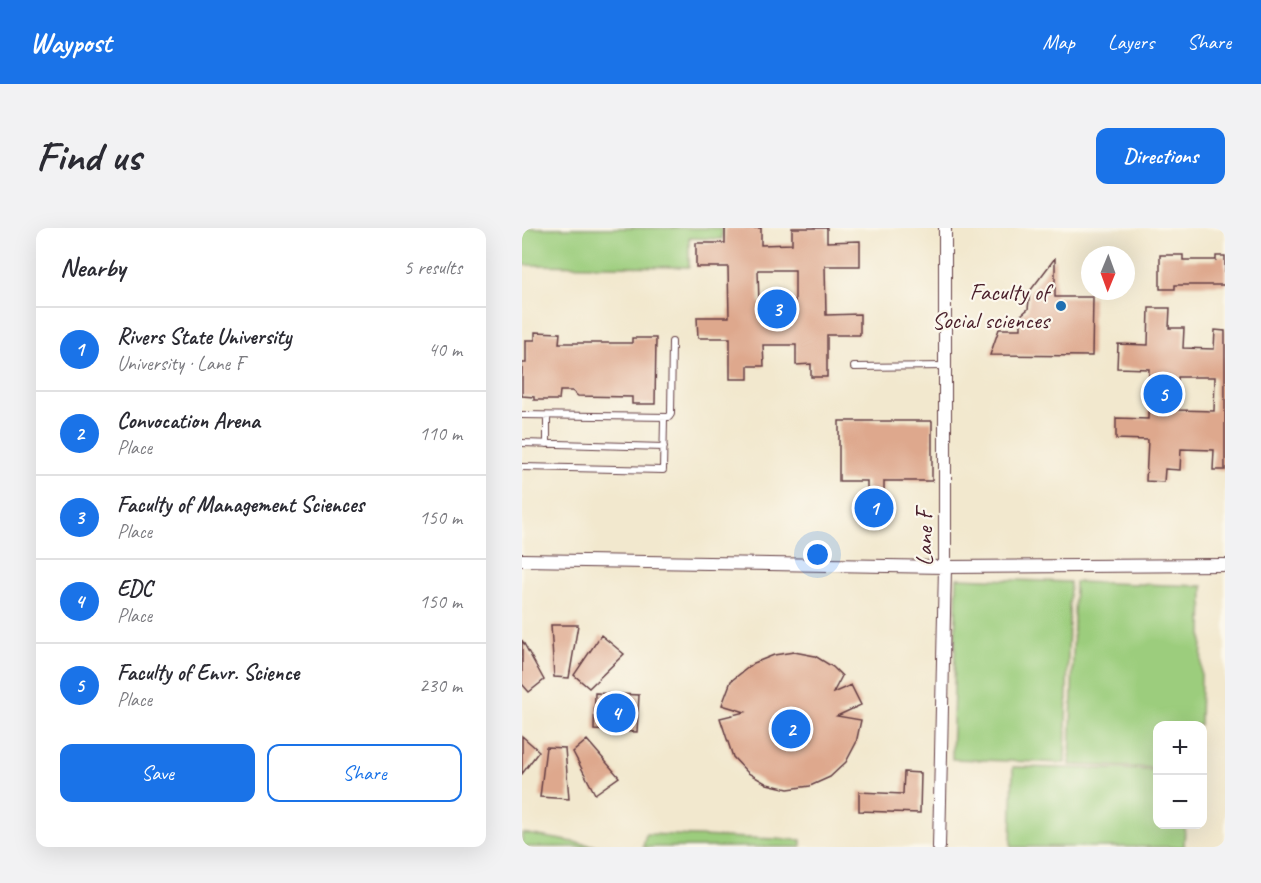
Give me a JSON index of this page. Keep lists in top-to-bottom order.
{
  "streets": {
    "street": ["Lane F"]
  },
  "places": ["Faculty of Social sciences"],
  "north": "bottom",
  "page": {
    "header": "Waypost",
    "nav": ["Map", "Layers", "Share"],
    "buttons": [
      "Directions",
      ["Save", "Share"]
    ],
    "title": "Find us",
    "heading": ["Nearby", "5 results"],
    "pins": [
      "3",
      "5",
      "1",
      "4",
      "2"
    ],
    "list": [
      {
        "mark": "1",
        "name": "Rivers State University",
        "note": "University · Lane F",
        "value": "40 m"
      },
      {
        "mark": "2",
        "name": "Convocation Arena",
        "note": "Place",
        "value": "110 m"
      },
      {
        "mark": "3",
        "name": "Faculty of Management Sciences",
        "note": "Place",
        "value": "150 m"
      },
      {
        "mark": "4",
        "name": "EDC",
        "note": "Place",
        "value": "150 m"
      },
      {
        "mark": "5",
        "name": "Faculty of Envr. Science",
        "note": "Place",
        "value": "230 m"
      }
    ],
    "map_buttons": ["+", "−"]
  }
}
